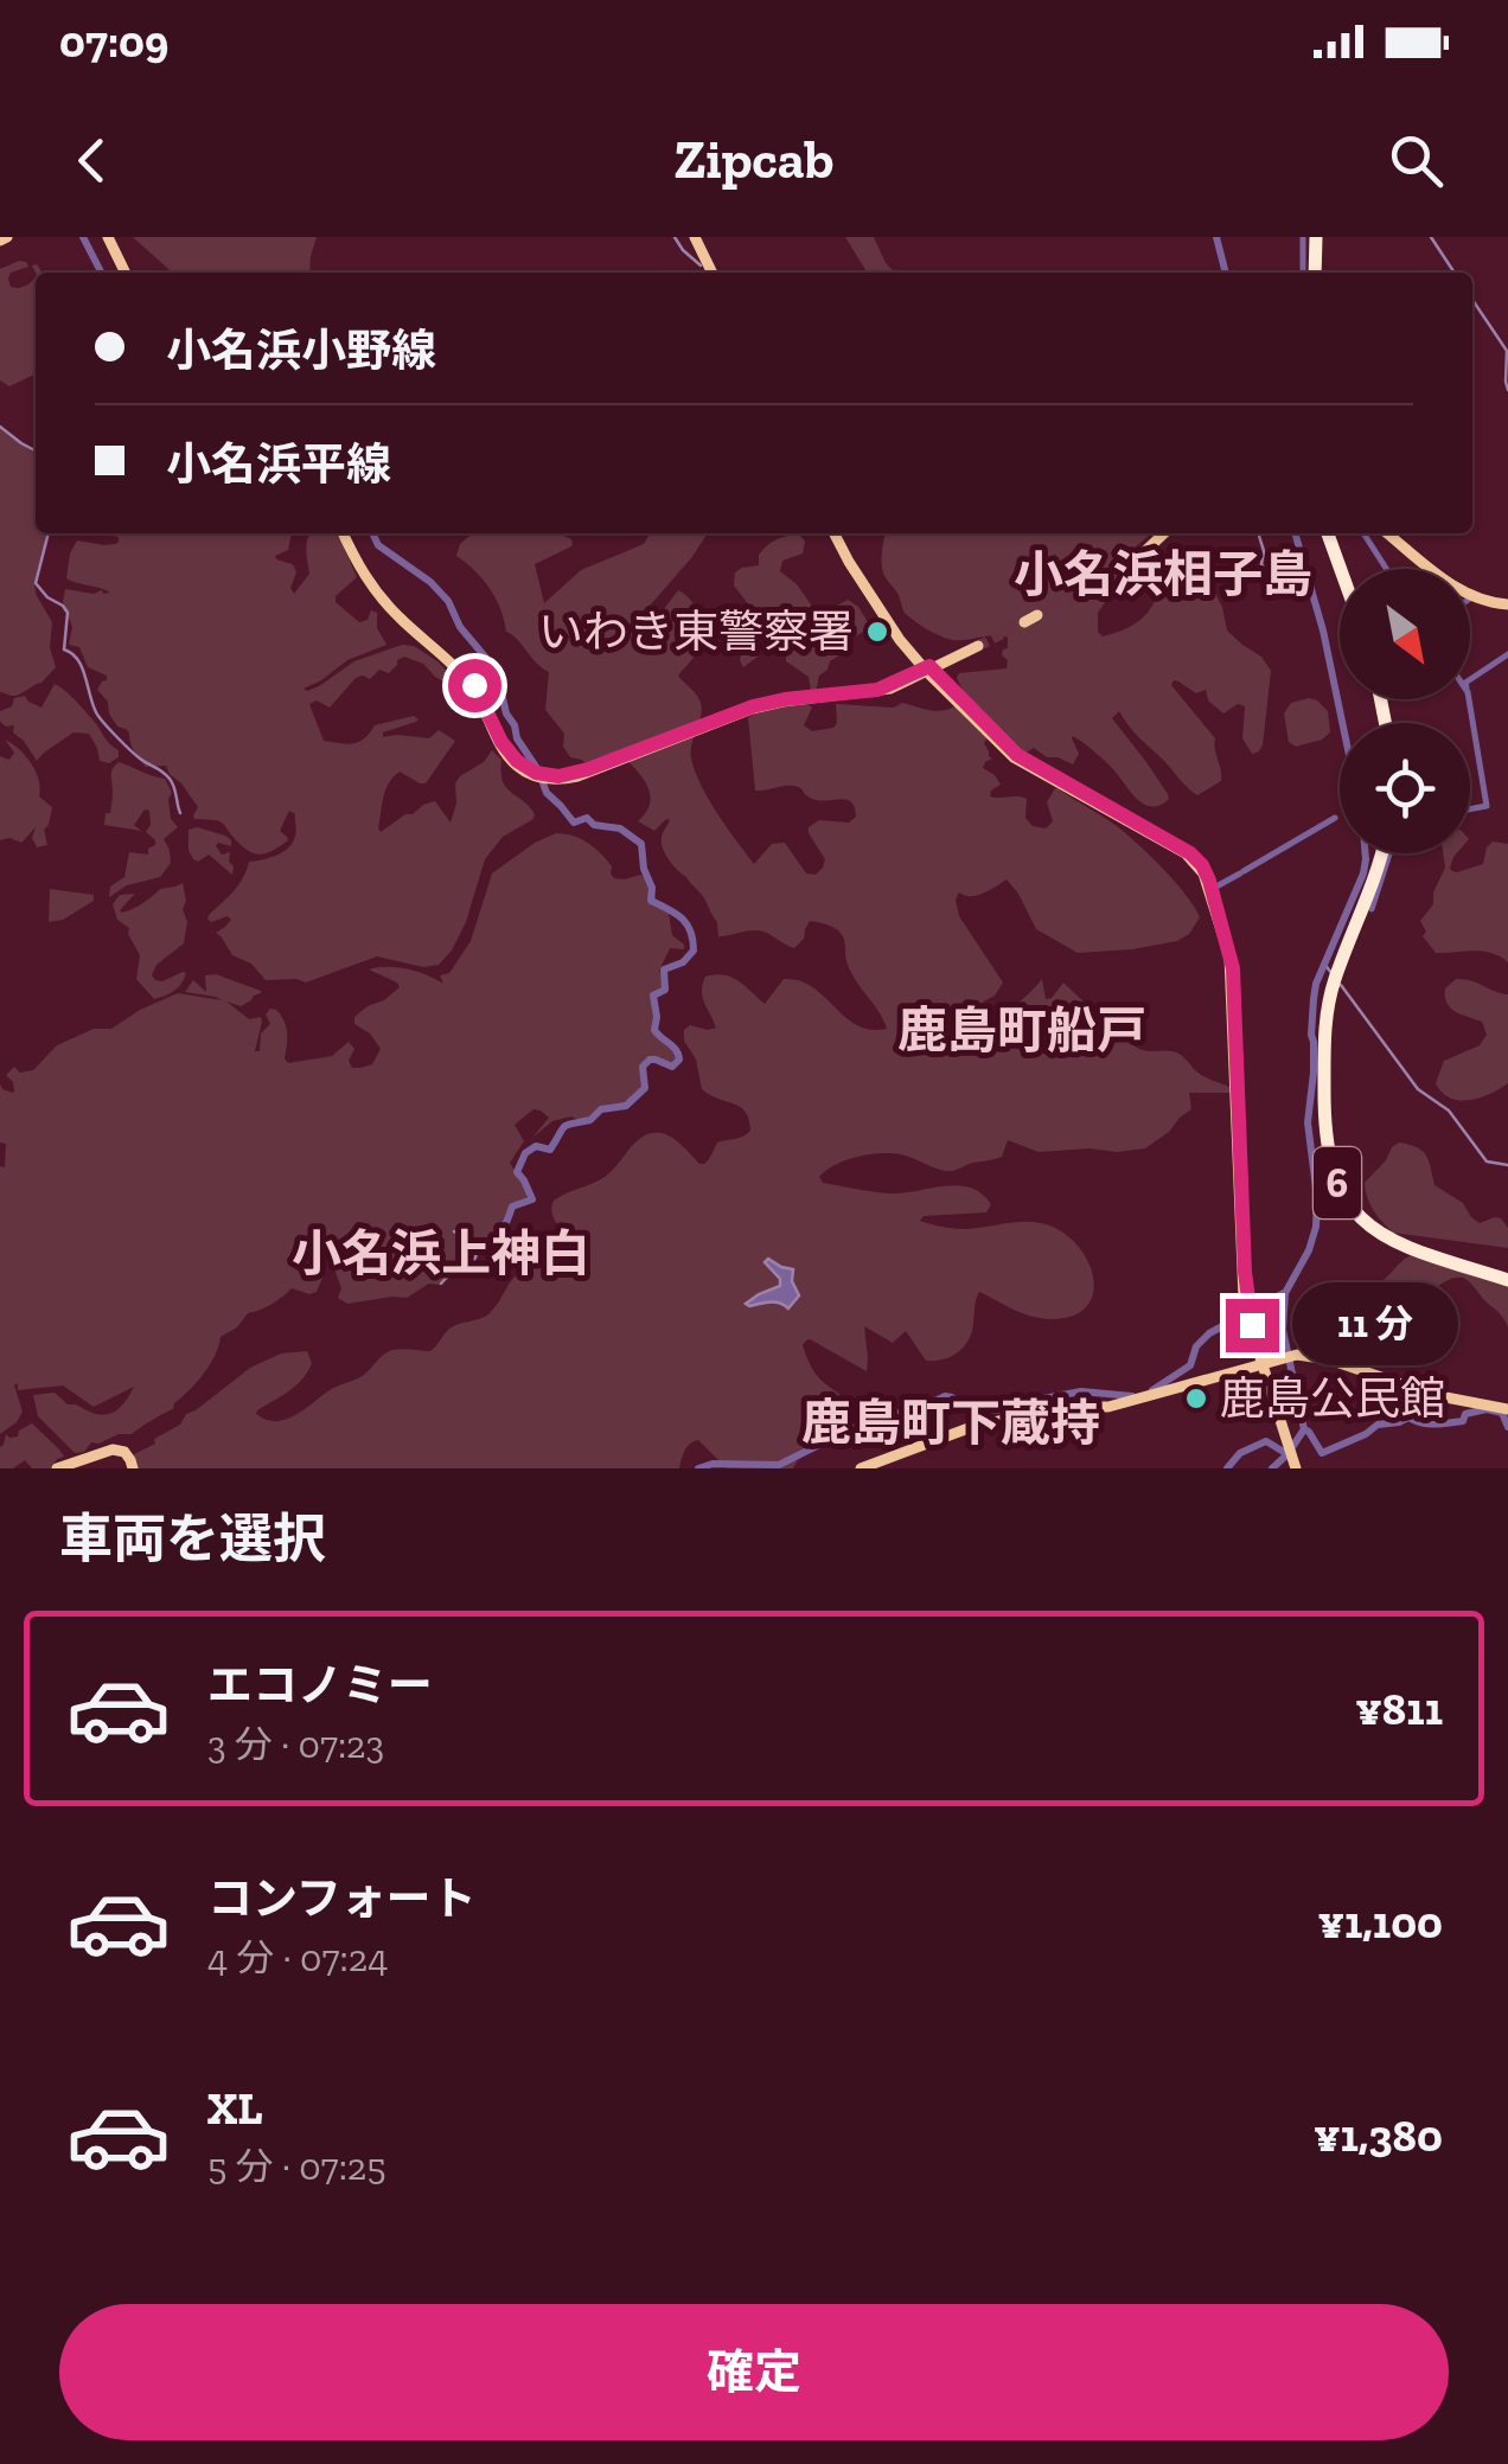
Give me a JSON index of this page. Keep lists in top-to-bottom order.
{
  "streets": {
    "highway": ["6"]
  },
  "districts": [
    "小名浜相子島",
    "鹿島町船戸",
    "小名浜上神白",
    "鹿島町下蔵持"
  ],
  "places": ["いわき東警察署", "鹿島公民館"],
  "north": "bottom right",
  "page": {
    "status": "07:09",
    "header": "Zipcab",
    "banner": ["小名浜小野線", "小名浜平線"],
    "bubble": "11 分",
    "heading": "車両を選択",
    "list": [
      {
        "name": "エコノミー",
        "note": "3 分 · 07:23",
        "value": "¥811"
      },
      {
        "name": "コンフォート",
        "note": "4 分 · 07:24",
        "value": "¥1,100"
      },
      {
        "name": "XL",
        "note": "5 分 · 07:25",
        "value": "¥1,380"
      }
    ],
    "buttons": "確定"
  }
}
